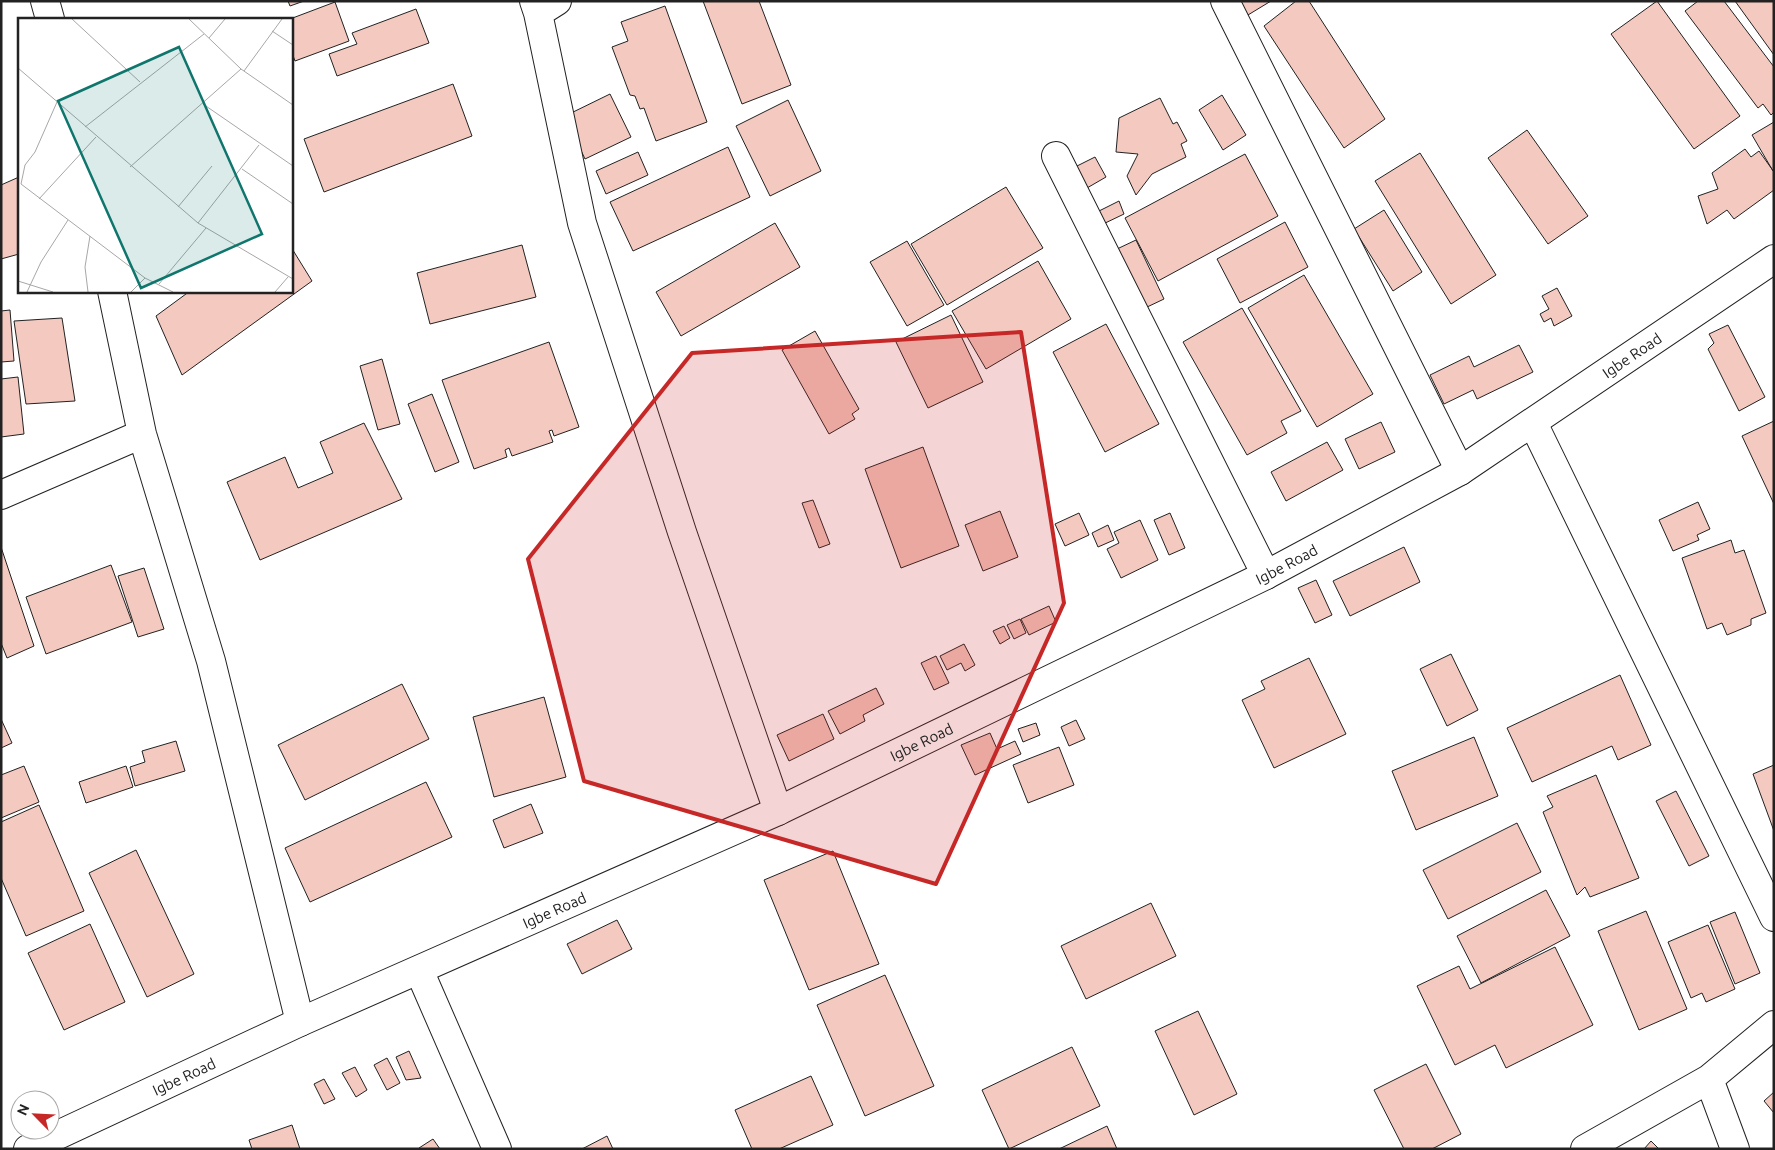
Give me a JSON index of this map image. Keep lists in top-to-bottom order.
{
  "streets": {
    "street": ["Igbe Road"]
  },
  "north": "top left"
}
